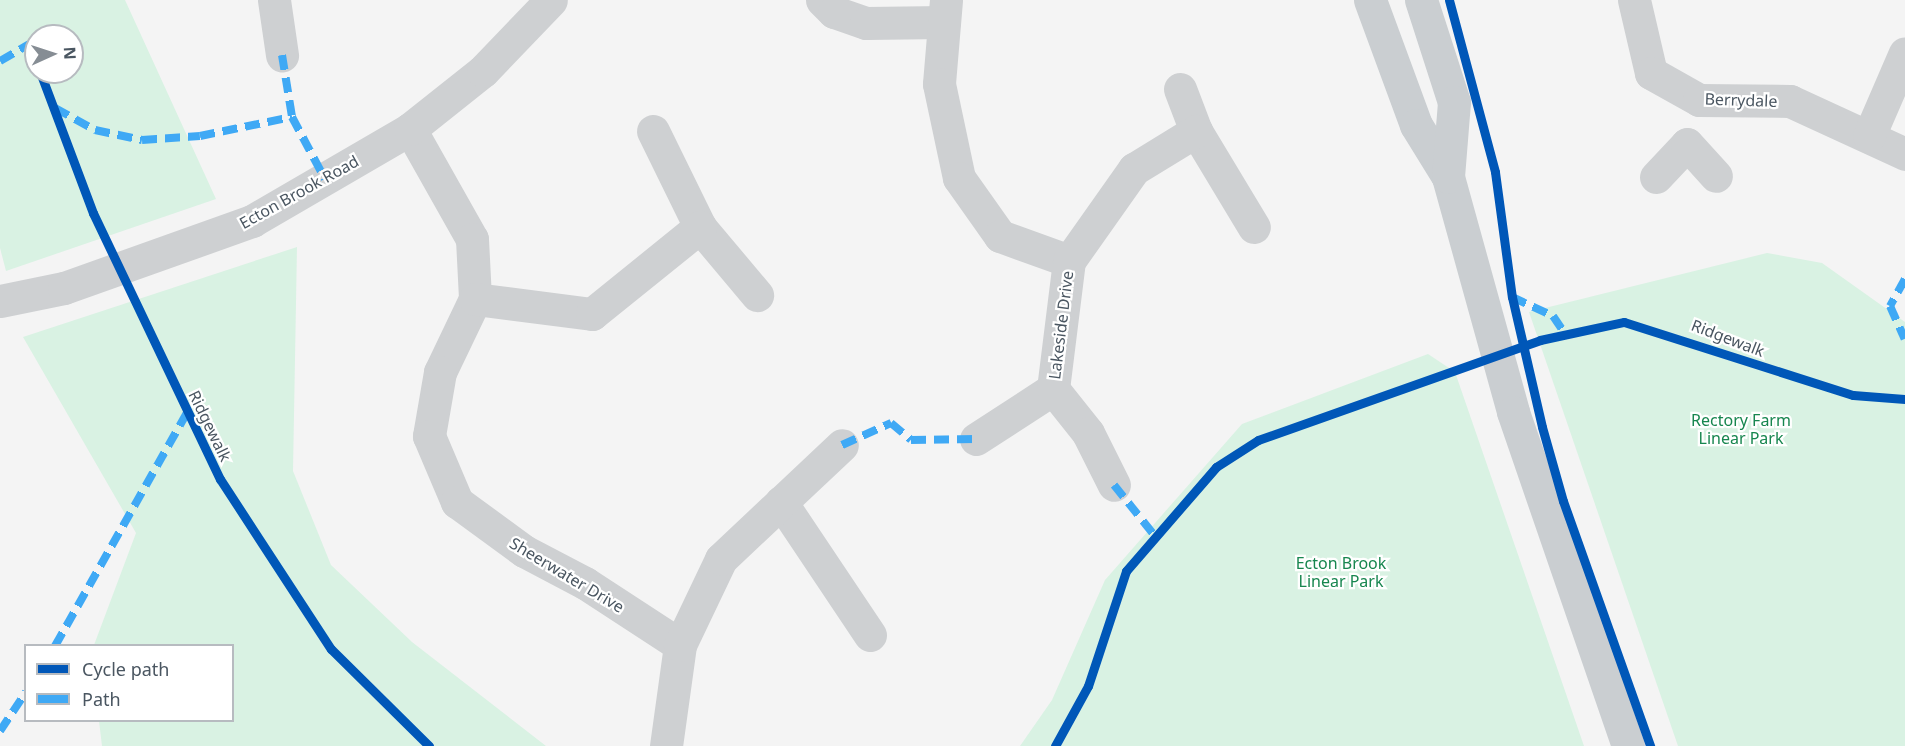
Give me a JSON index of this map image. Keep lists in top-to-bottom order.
{
  "streets": {
    "street": [
      "Berrydale",
      "Ecton Brook Road",
      "Lakeside Drive",
      "Sheerwater Drive"
    ],
    "cycle path": ["Ridgewalk"]
  },
  "crossings": [
    ["Ecton Brook Road", "Sheerwater Drive"]
  ],
  "parks": ["Rectory Farm Linear Park", "Ecton Brook Linear Park"],
  "legend": ["Cycle path", "Path"],
  "north": "right"
}
